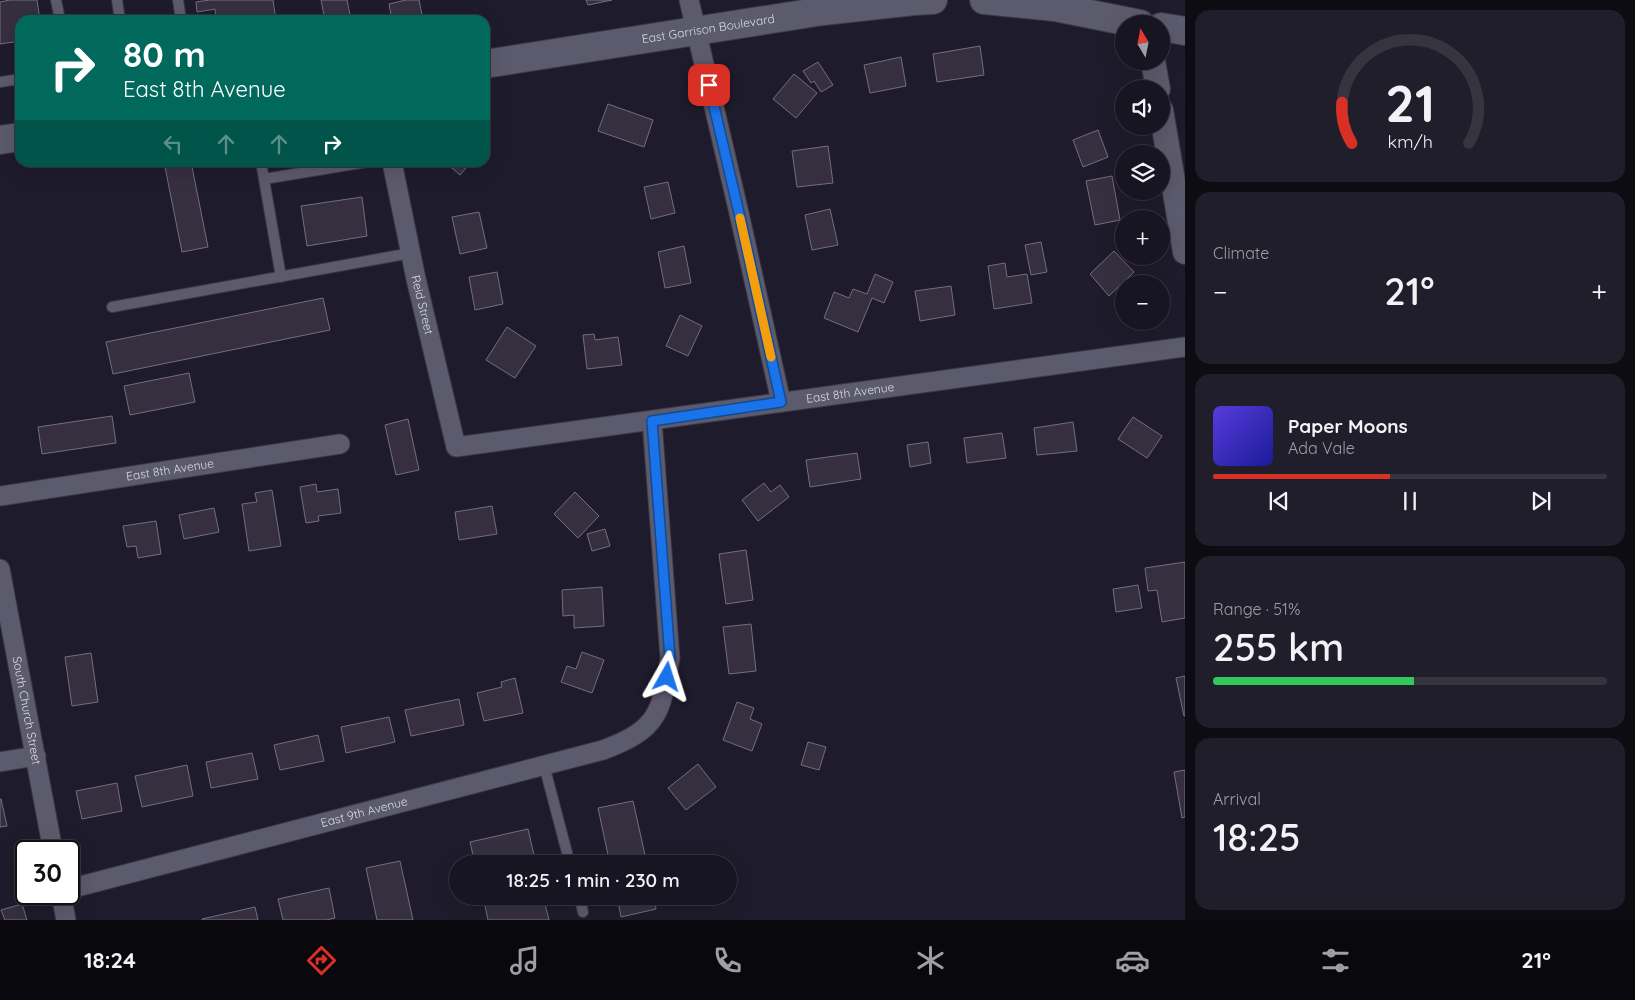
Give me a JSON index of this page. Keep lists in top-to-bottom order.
{
  "streets": {
    "main road": ["East Garrison Boulevard"],
    "street": [
      "Reid Street",
      "East 8th Avenue",
      "South Church Street",
      "East 9th Avenue"
    ]
  },
  "crossings": [
    ["Reid Street", "East 8th Avenue"],
    ["East 8th Avenue", "East 9th Avenue"]
  ],
  "north": "top",
  "page": {
    "map_buttons": ["+", "−"],
    "turn": ["80 m", "East 8th Avenue"],
    "tile": [
      "Climate",
      ["Range · 51%", "255 km"],
      ["Arrival", "18:25"]
    ],
    "heat": ["−", "21°", "+"],
    "song": ["Paper Moons", "Ada Vale"],
    "limit": "30",
    "trip": "18:25 · 1 min · 230 m",
    "tabs": ["18:24", "21°"],
    "gauge": ["21", "km/h"]
  }
}
